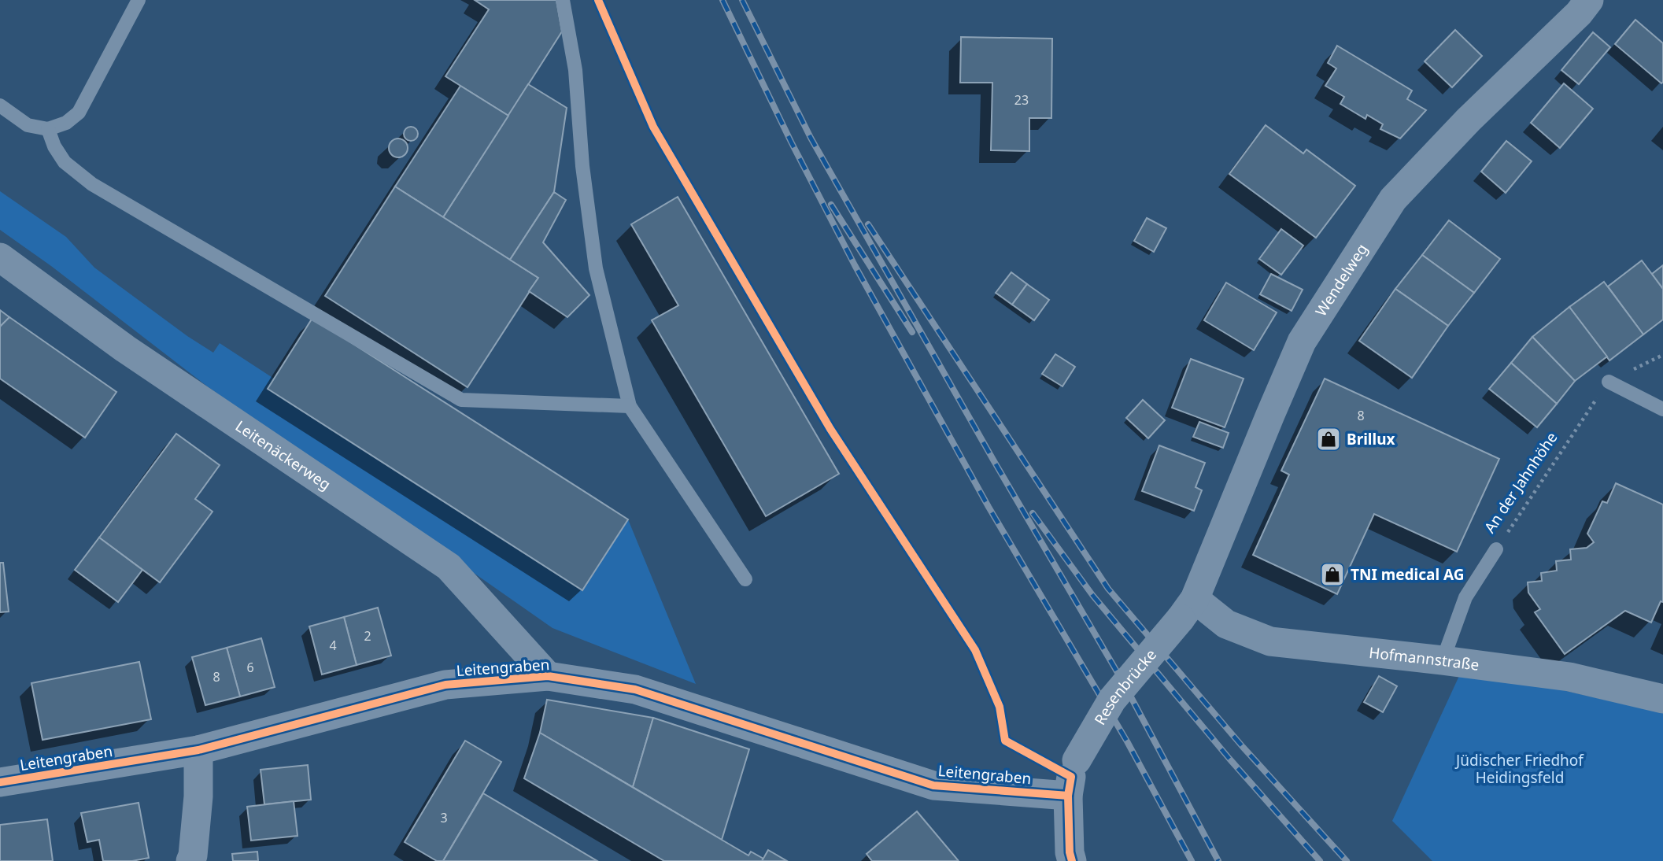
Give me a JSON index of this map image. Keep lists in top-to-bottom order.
{
  "streets": {
    "street": [
      "Wendelweg",
      "Leitenäckerweg",
      "Hofmannstraße",
      "Leitengraben",
      "Resenbrücke"
    ],
    "lane": ["An der Jahnhöhe"]
  },
  "crossings": [
    ["Wendelweg", "Hofmannstraße"],
    ["Wendelweg", "Resenbrücke"],
    ["Leitenäckerweg", "Leitengraben"],
    ["An der Jahnhöhe", "Hofmannstraße"],
    ["Hofmannstraße", "Resenbrücke"],
    ["Leitengraben", "Resenbrücke"]
  ],
  "parks": ["Jüdischer Friedhof Heidingsfeld"],
  "places": {
    "shop": ["Brillux", "TNI medical AG"]
  },
  "house_numbers": [
    "23",
    "8",
    "2",
    "4",
    "6",
    "8",
    "3"
  ]
}
